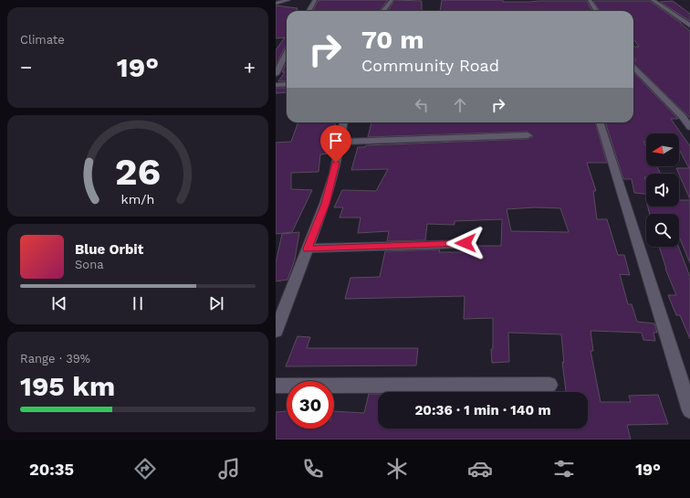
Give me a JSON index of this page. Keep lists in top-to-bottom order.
{
  "north": "left",
  "page": {
    "tile": [
      "Climate",
      ["Range · 39%", "195 km"]
    ],
    "turn": ["70 m", "Community Road"],
    "heat": ["−", "19°", "+"],
    "song": ["Blue Orbit", "Sona"],
    "limit": "30",
    "trip": "20:36 · 1 min · 140 m",
    "tabs": ["20:35", "19°"],
    "gauge": ["26", "km/h"]
  }
}
